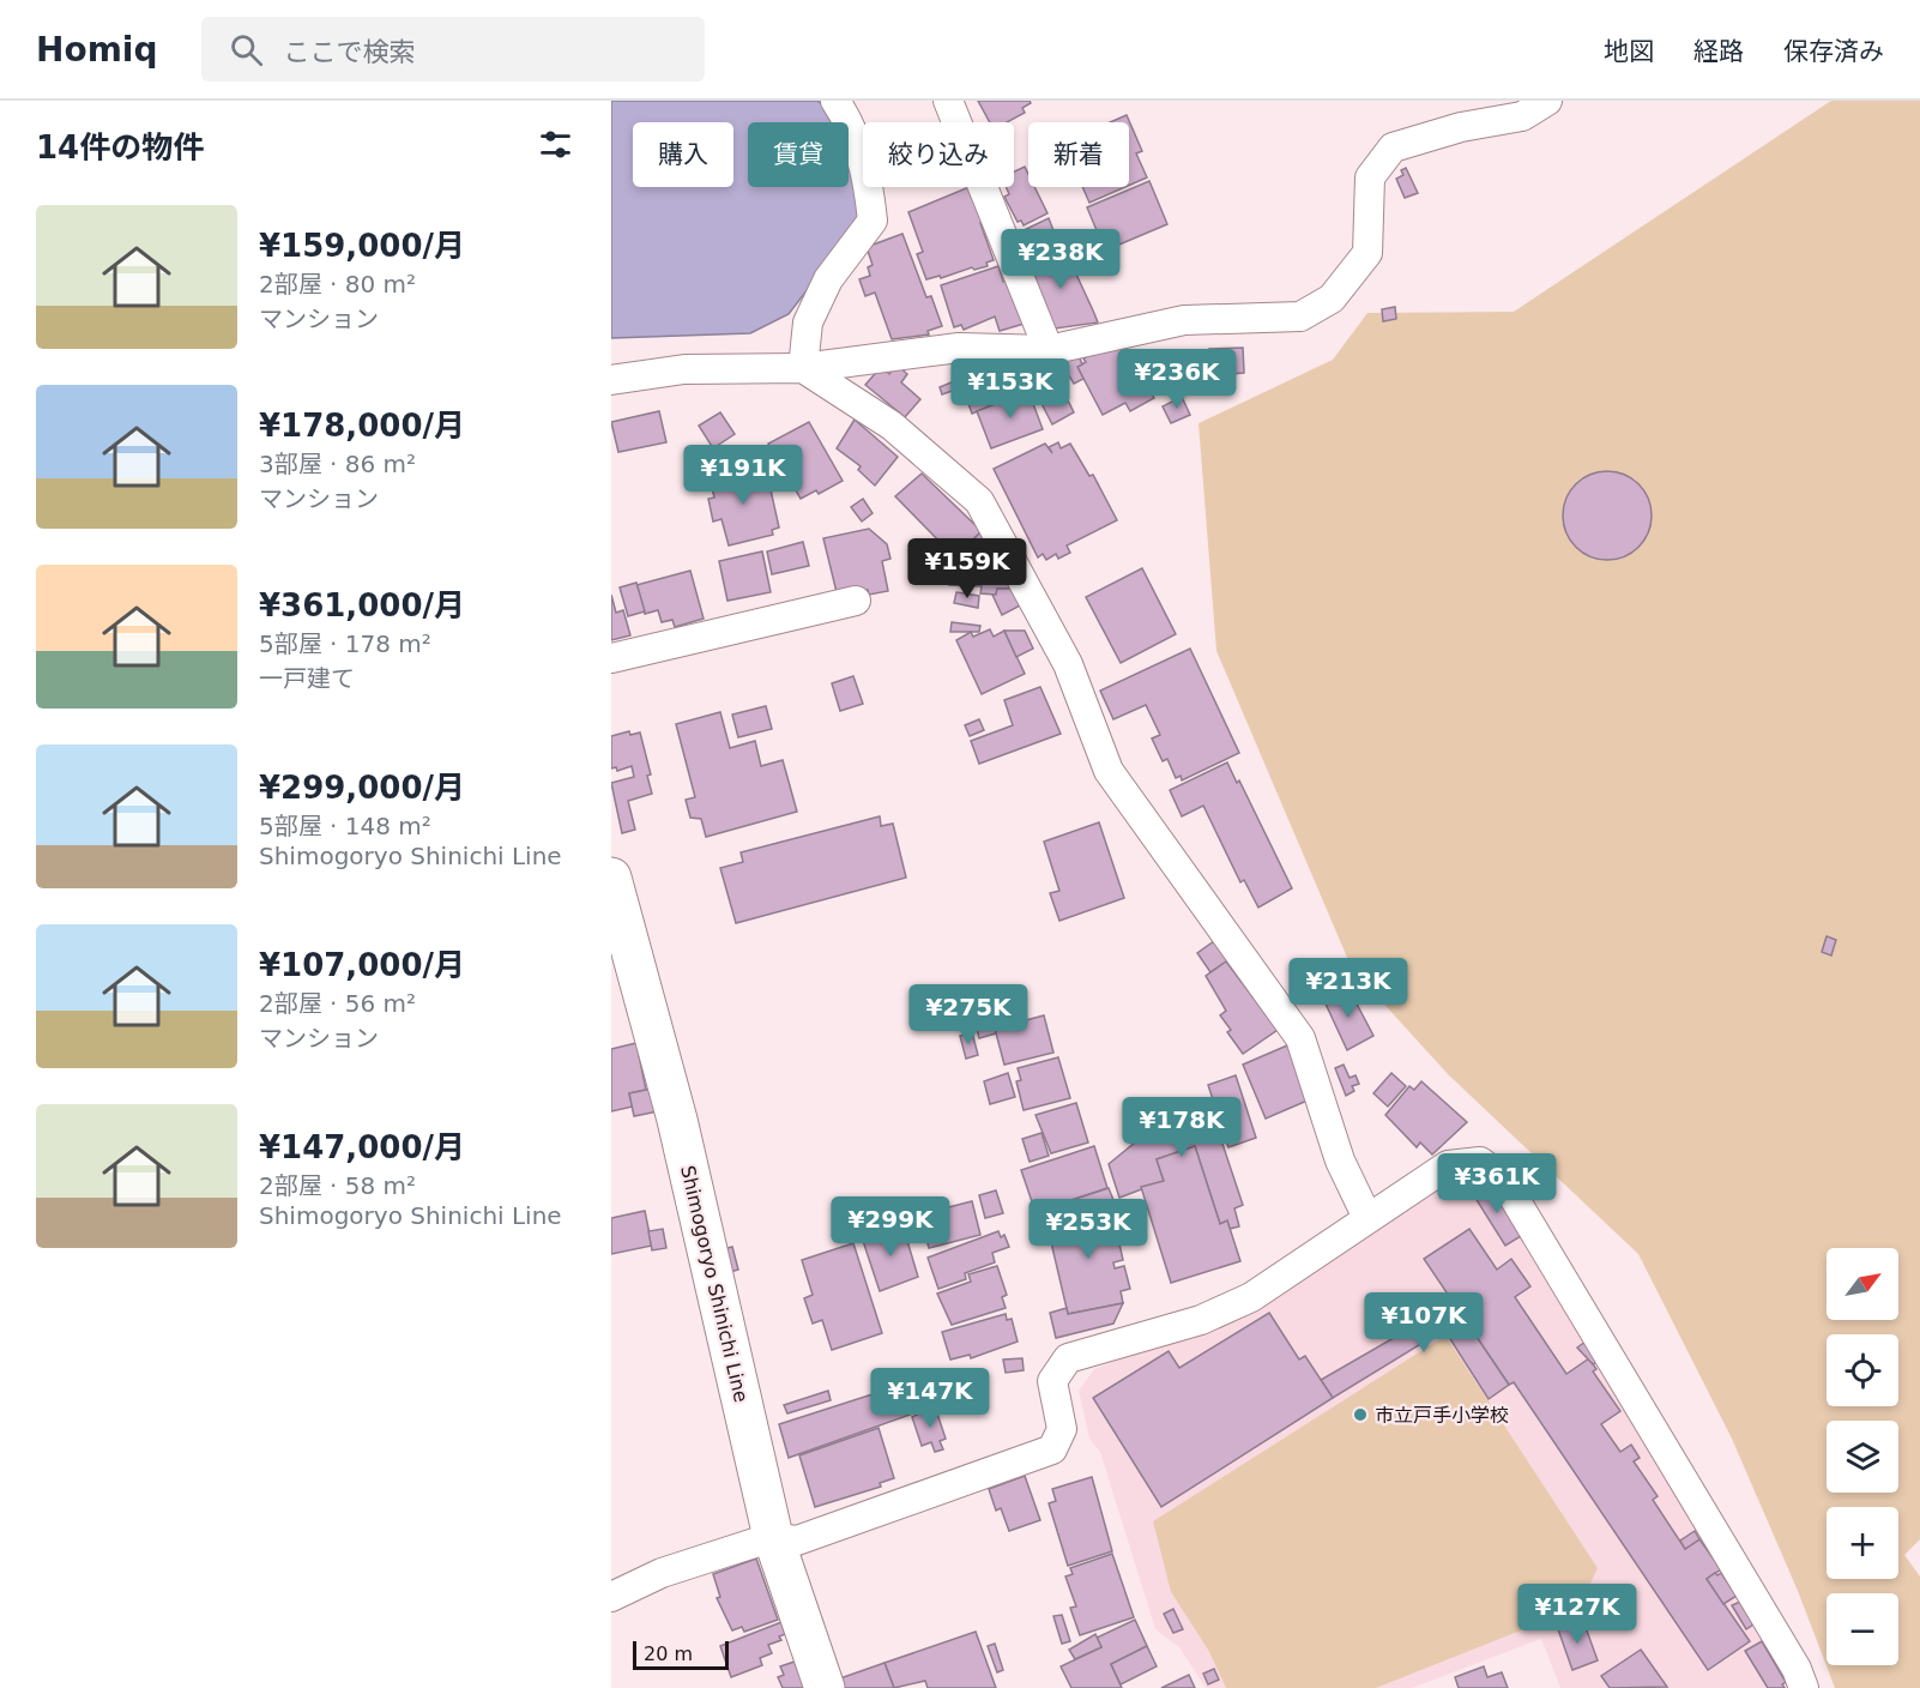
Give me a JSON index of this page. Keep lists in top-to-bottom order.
{
  "streets": {
    "main road": ["Shimogoryo Shinichi Line"]
  },
  "places": ["市立戸手小学校"],
  "scale_bar": "20 m",
  "north": "top right",
  "page": {
    "header": "Homiq",
    "search": "ここで検索",
    "nav": ["地図", "経路", "保存済み"],
    "heading": "14件の物件",
    "chip": [
      "購入",
      "賃貸",
      "絞り込み",
      "新着"
    ],
    "list": [
      {
        "name": "¥159,000/月",
        "note": "2部屋 · 80 m² · マンション"
      },
      {
        "name": "¥178,000/月",
        "note": "3部屋 · 86 m² · マンション"
      },
      {
        "name": "¥361,000/月",
        "note": "5部屋 · 178 m² · 一戸建て"
      },
      {
        "name": "¥299,000/月",
        "note": "5部屋 · 148 m² · Shimogoryo Shinichi Line"
      },
      {
        "name": "¥107,000/月",
        "note": "2部屋 · 56 m² · マンション"
      },
      {
        "name": "¥147,000/月",
        "note": "2部屋 · 58 m² · Shimogoryo Shinichi Line"
      }
    ],
    "price": [
      "¥238K",
      "¥236K",
      "¥153K",
      "¥191K",
      "¥159K",
      "¥213K",
      "¥275K",
      "¥178K",
      "¥361K",
      "¥299K",
      "¥253K",
      "¥107K",
      "¥147K",
      "¥127K"
    ],
    "map_buttons": ["+", "−"],
    "scale": "20 m"
  }
}
